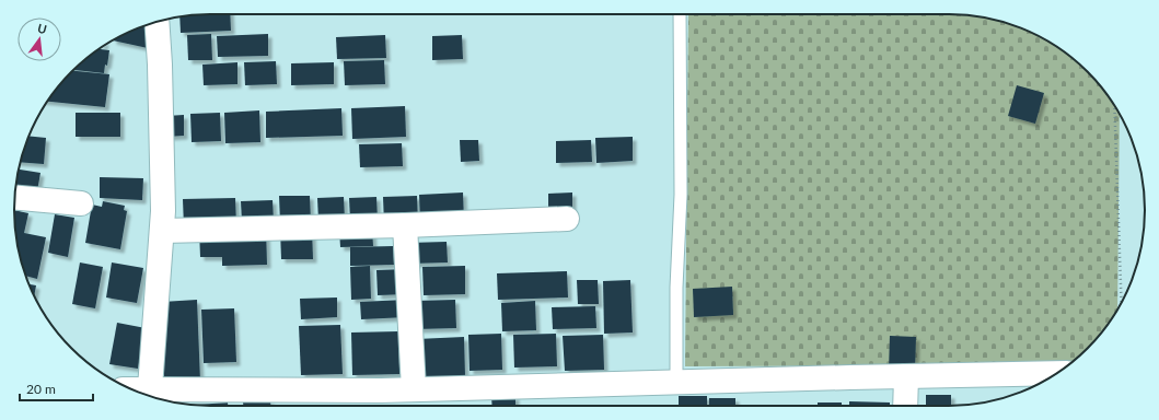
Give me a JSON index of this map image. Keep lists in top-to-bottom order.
{
  "scale_bar": "20 m",
  "north": "top"
}
